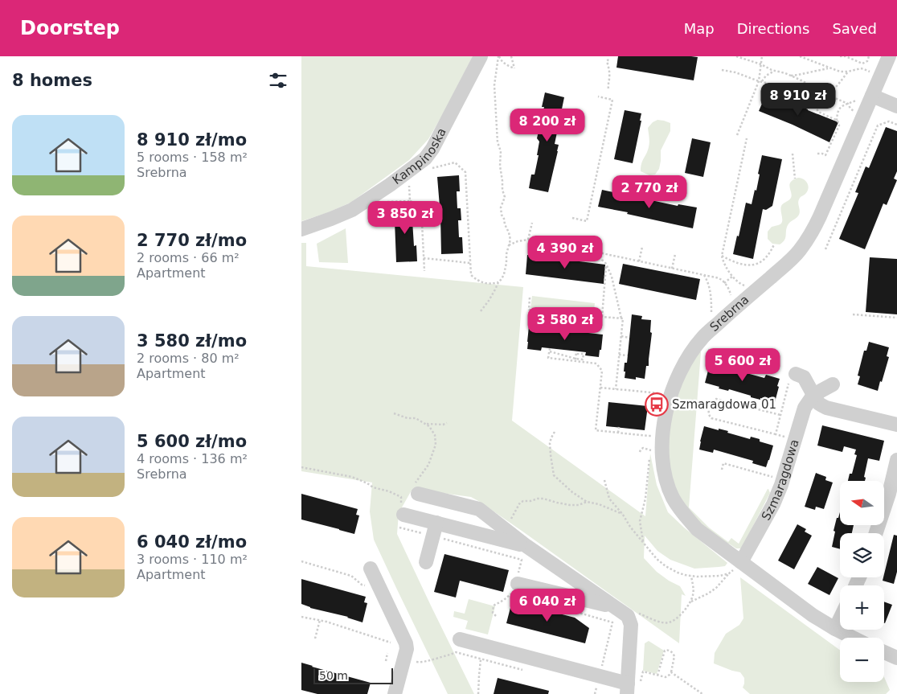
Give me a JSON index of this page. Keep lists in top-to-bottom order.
{
  "streets": {
    "street": ["Kampinoska", "Srebrna", "Szmaragdowa"]
  },
  "crossings": [
    ["Srebrna", "Szmaragdowa"]
  ],
  "places": {
    "bus stop": ["Szmaragdowa 01"]
  },
  "scale_bar": "50 m",
  "north": "left",
  "page": {
    "header": "Doorstep",
    "nav": ["Map", "Directions", "Saved"],
    "heading": "8 homes",
    "price": [
      "8 910 zł",
      "8 200 zł",
      "2 770 zł",
      "3 850 zł",
      "4 390 zł",
      "3 580 zł",
      "5 600 zł",
      "6 040 zł"
    ],
    "list": [
      {
        "name": "8 910 zł/mo",
        "note": "5 rooms · 158 m² · Srebrna"
      },
      {
        "name": "2 770 zł/mo",
        "note": "2 rooms · 66 m² · Apartment"
      },
      {
        "name": "3 580 zł/mo",
        "note": "2 rooms · 80 m² · Apartment"
      },
      {
        "name": "5 600 zł/mo",
        "note": "4 rooms · 136 m² · Srebrna"
      },
      {
        "name": "6 040 zł/mo",
        "note": "3 rooms · 110 m² · Apartment"
      }
    ],
    "map_buttons": ["+", "−"],
    "scale": "50 m"
  }
}
